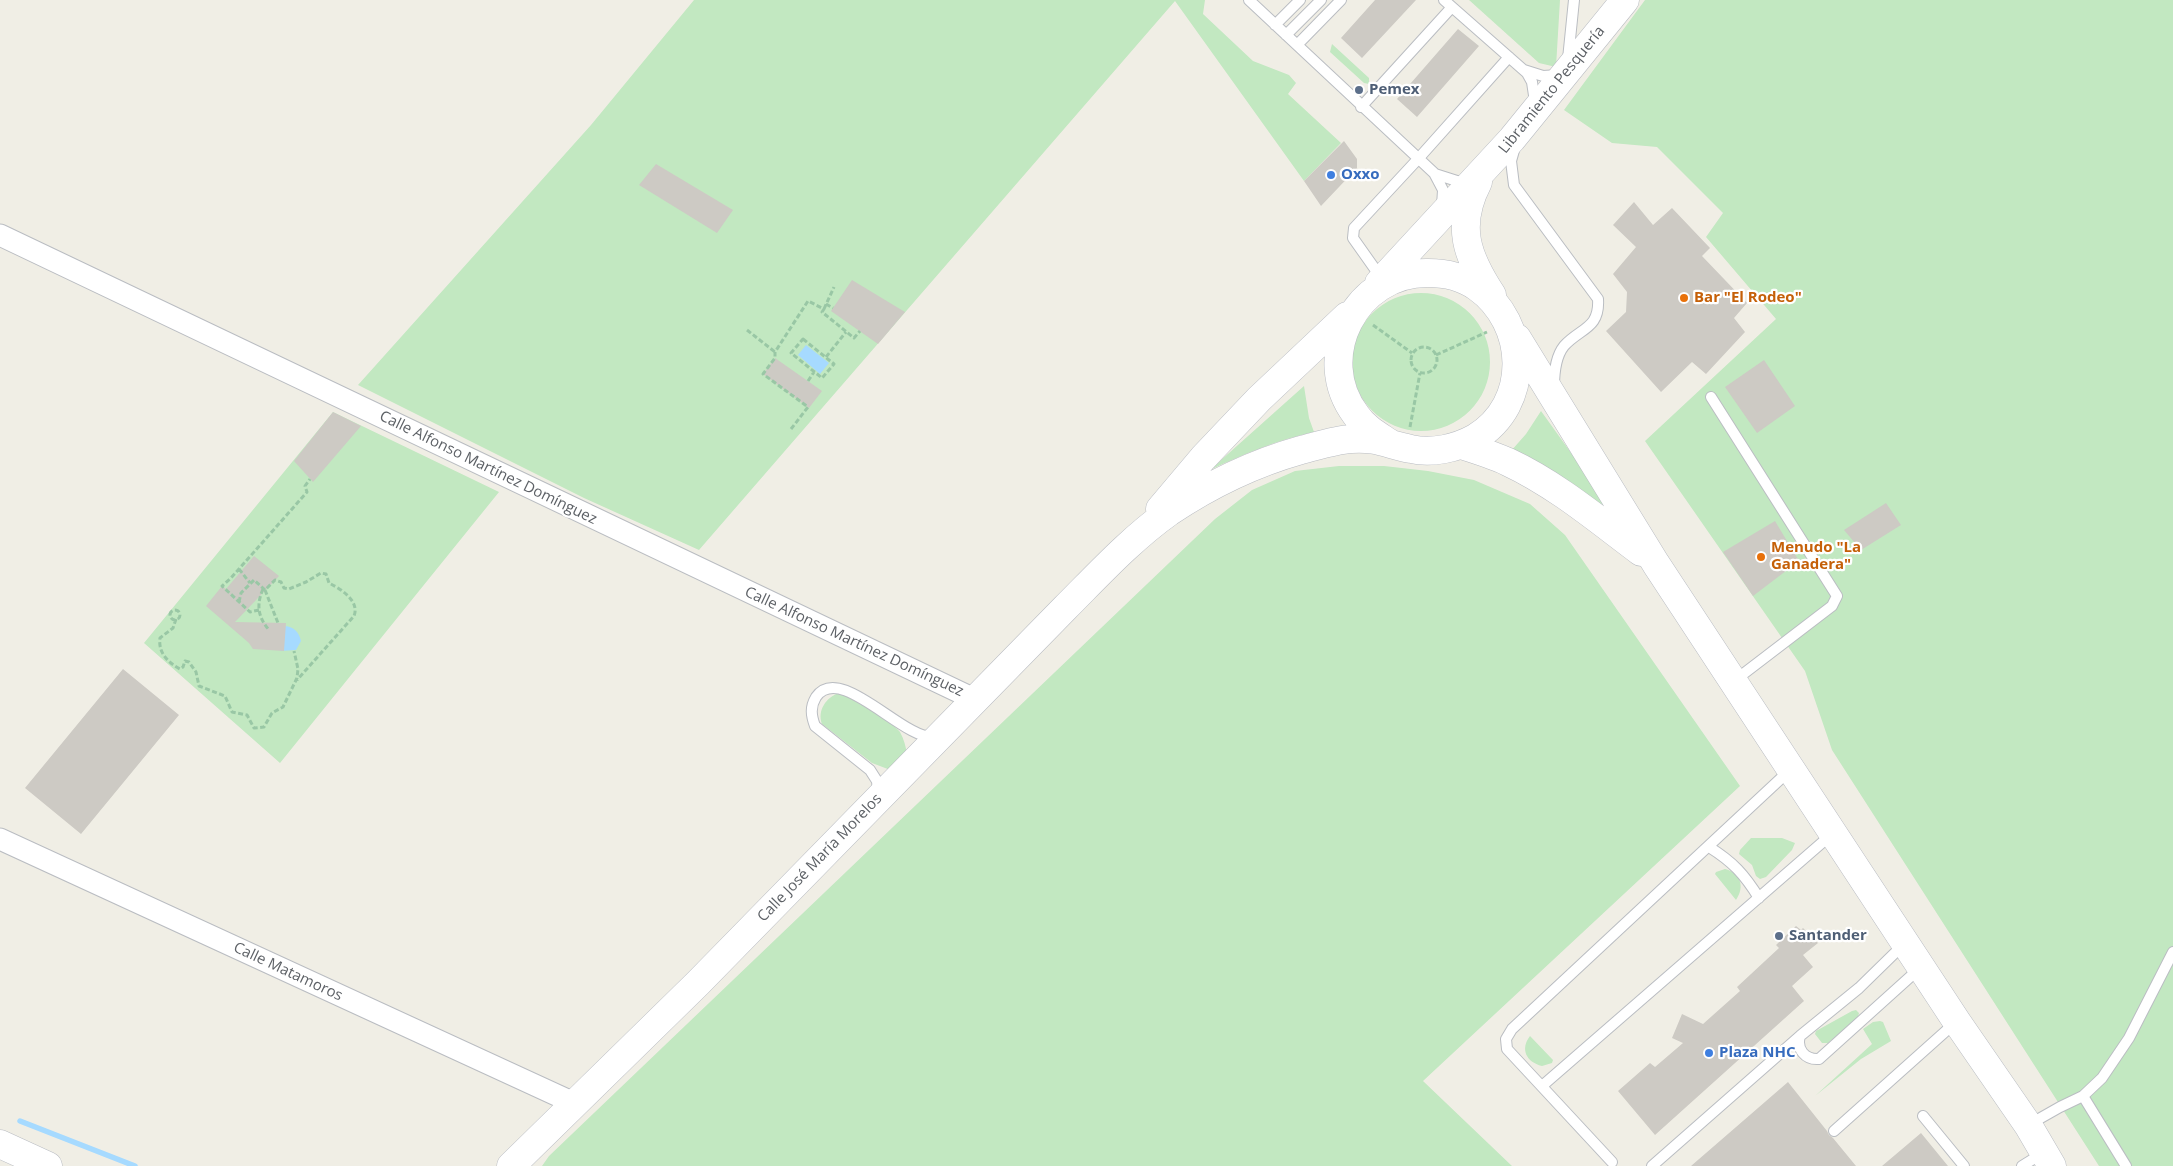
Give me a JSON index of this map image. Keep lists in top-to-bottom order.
{
  "streets": {
    "main road": ["Libramiento Pesquería", "Calle José María Morelos"],
    "street": ["Calle Alfonso Martínez Domínguez", "Calle Matamoros"]
  },
  "crossings": [
    ["Calle Alfonso Martínez Domínguez", "Calle José María Morelos"],
    ["Calle José María Morelos", "Calle Matamoros"]
  ],
  "places": [
    "Pemex",
    "Oxxo",
    "Bar \"El Rodeo\"",
    "Menudo \"La Ganadera\"",
    "Santander",
    "Plaza NHC"
  ]
}
